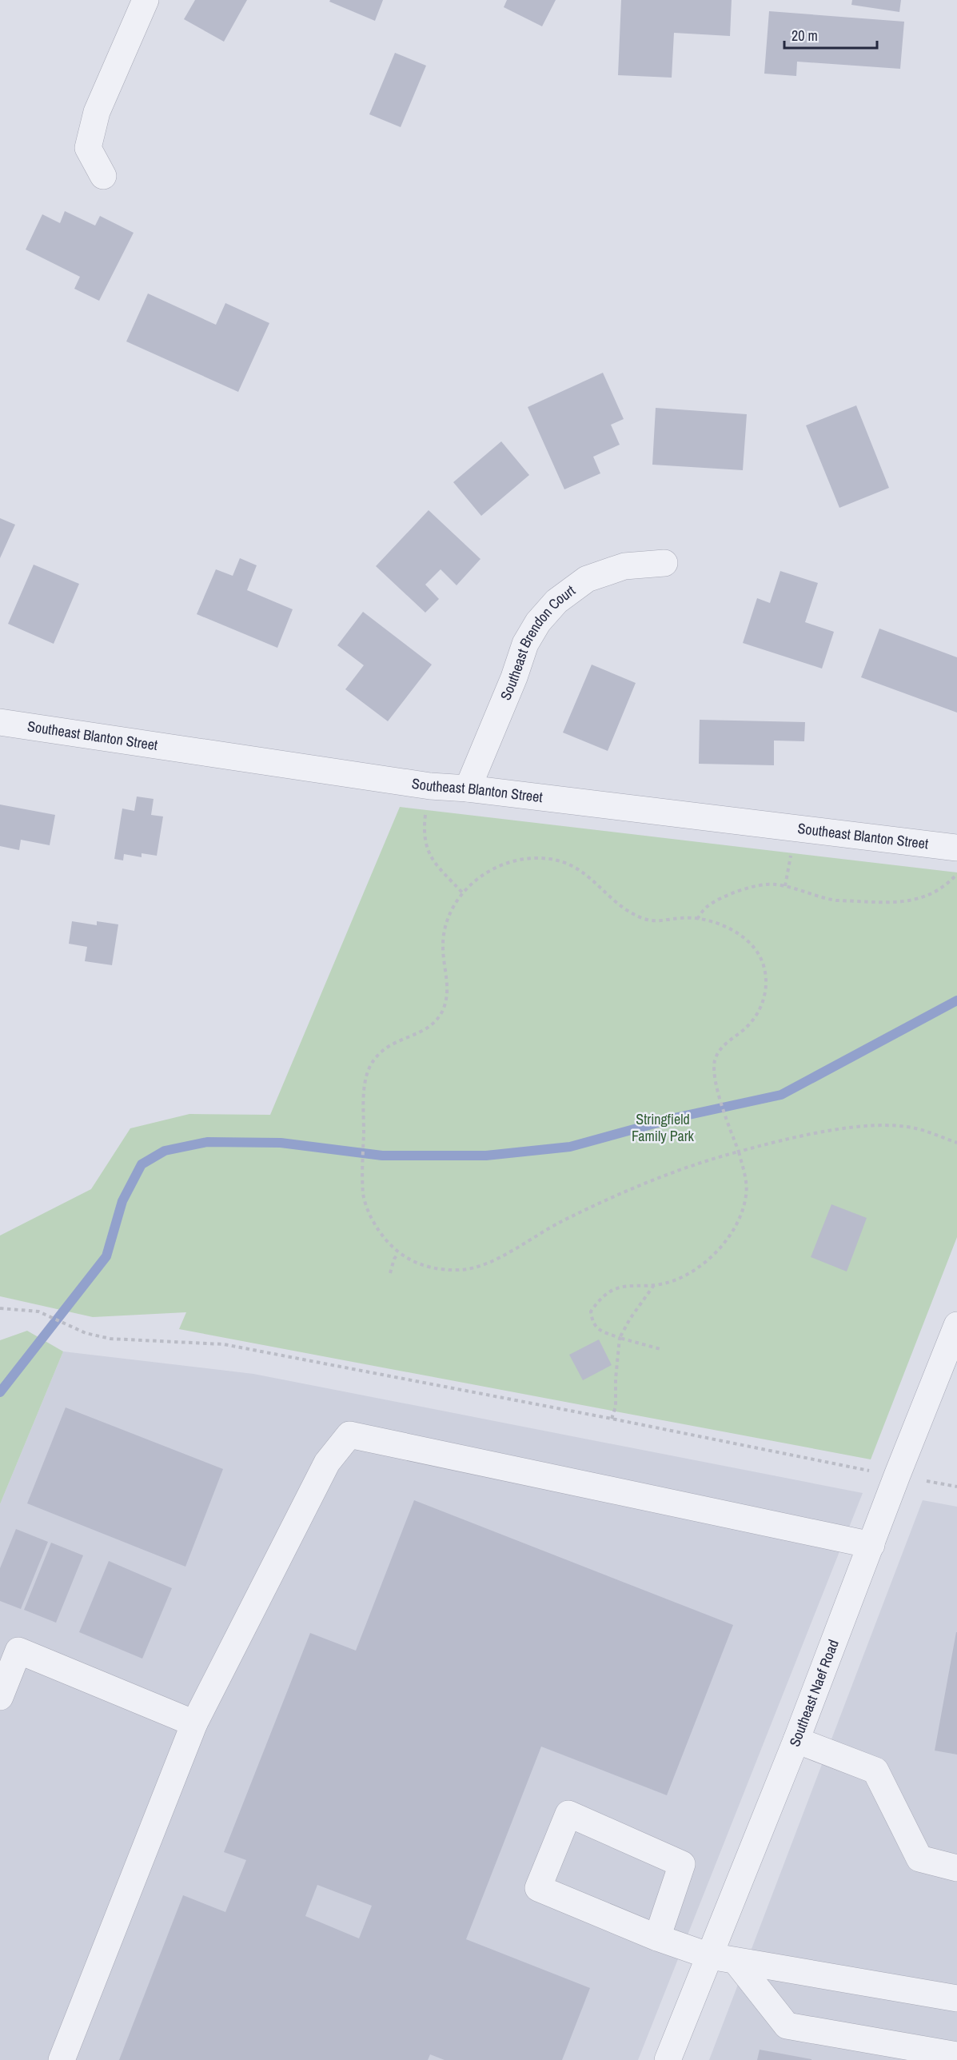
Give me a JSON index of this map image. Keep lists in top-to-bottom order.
{
  "streets": {
    "street": ["Southeast Brendon Court", "Southeast Blanton Street", "Southeast Naef Road"]
  },
  "crossings": [
    ["Southeast Brendon Court", "Southeast Blanton Street"]
  ],
  "parks": ["Stringfield Family Park"],
  "scale_bar": "20 m"
}
